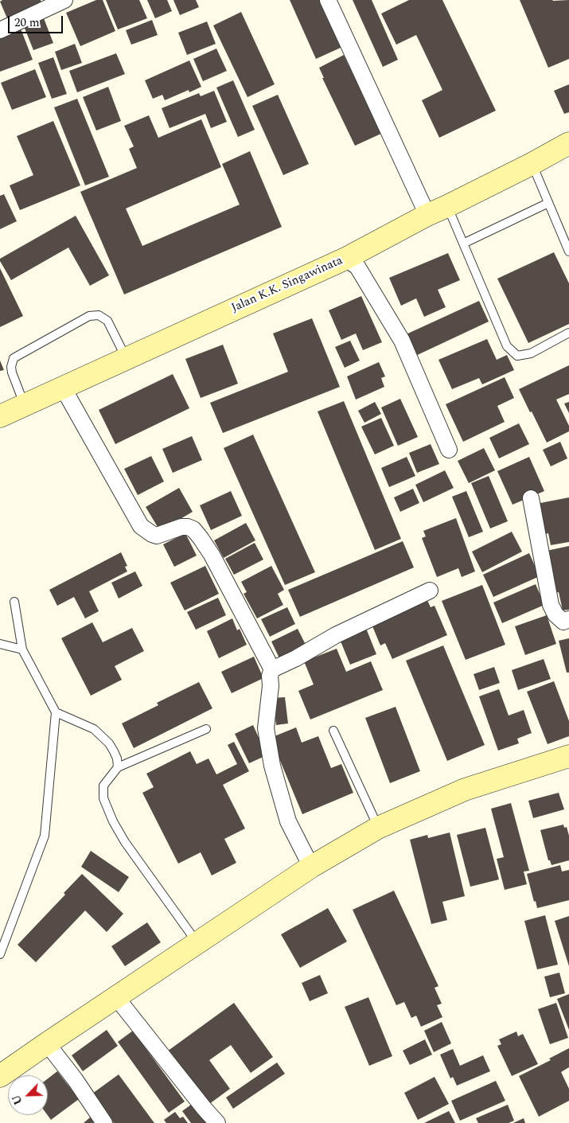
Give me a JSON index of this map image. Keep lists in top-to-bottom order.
{
  "streets": {
    "street": ["Jalan K.K. Singawinata"]
  },
  "scale_bar": "20 m",
  "north": "bottom left"
}
